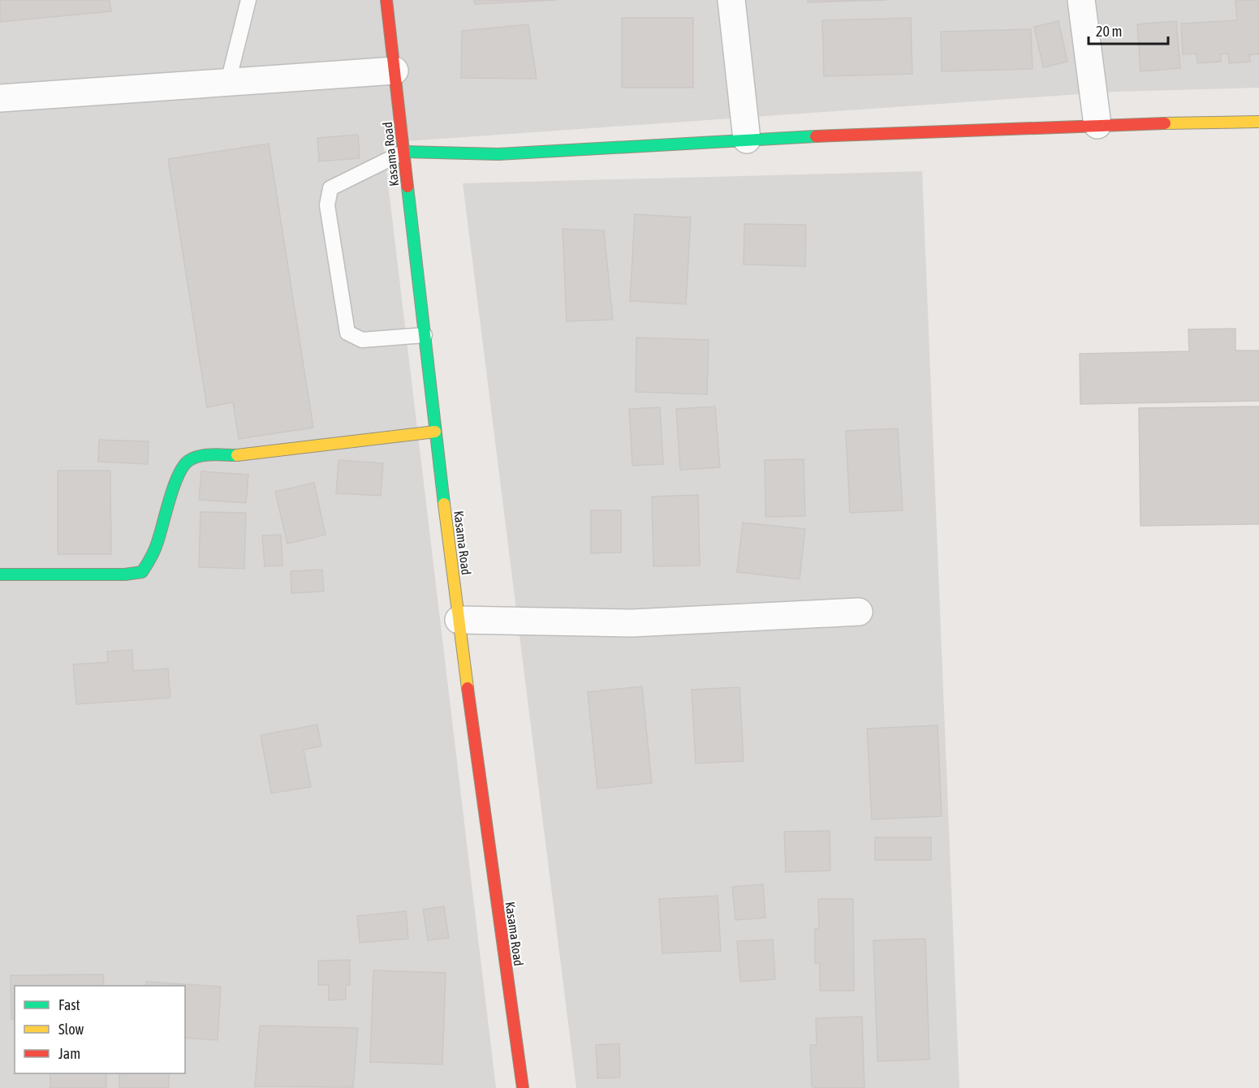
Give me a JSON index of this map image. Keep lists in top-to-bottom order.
{
  "streets": {
    "street": ["Kasama Road"]
  },
  "legend": ["Fast", "Slow", "Jam"],
  "scale_bar": "20 m"
}
